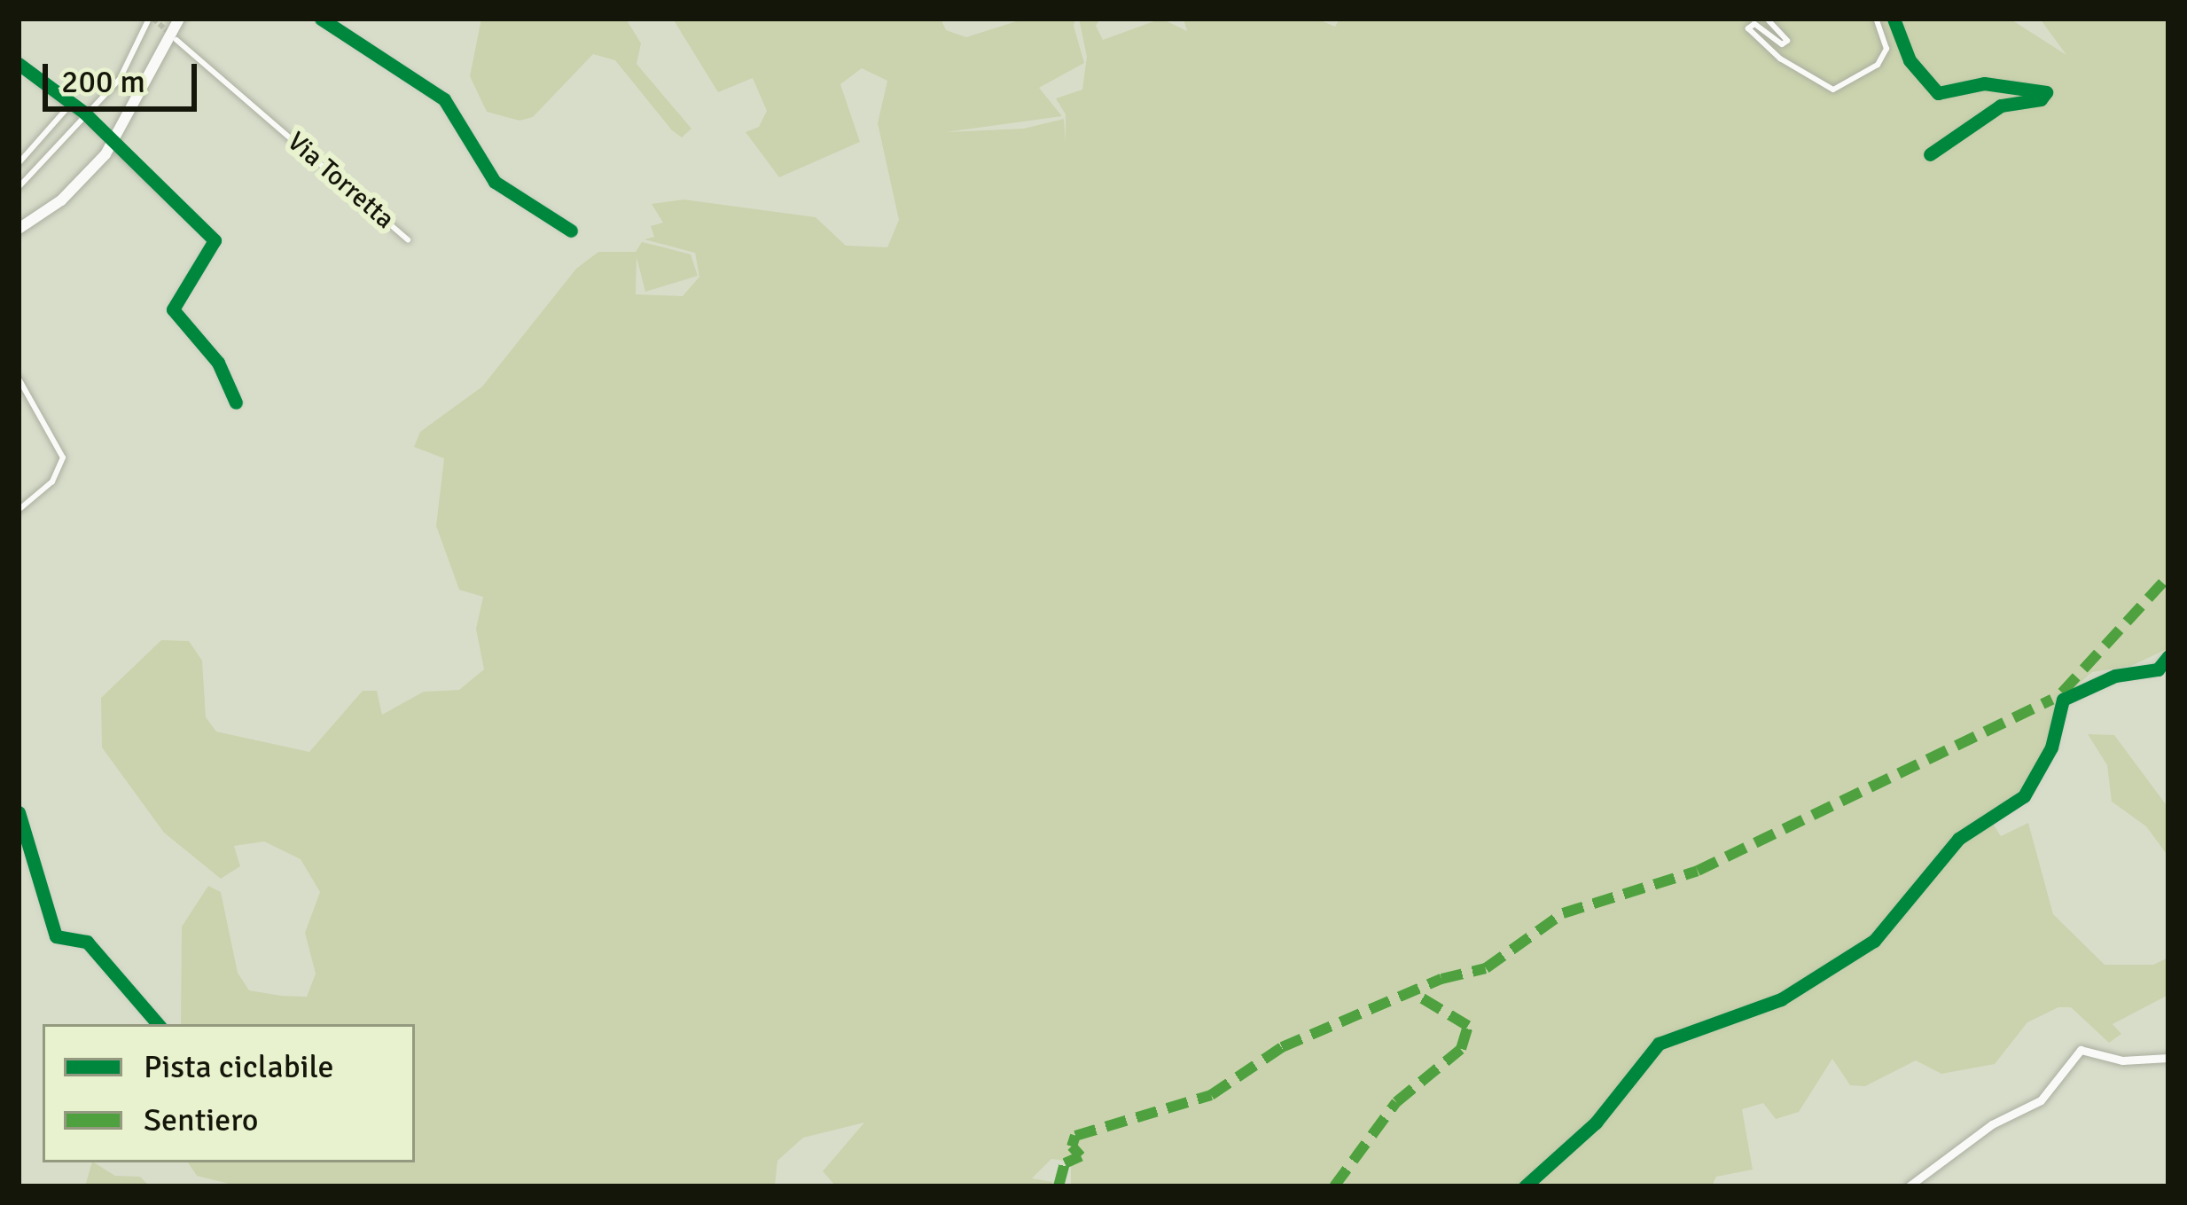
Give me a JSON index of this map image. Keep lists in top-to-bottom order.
{
  "streets": {
    "street": ["Via Torretta"]
  },
  "legend": ["Pista ciclabile", "Sentiero"],
  "scale_bar": "200 m"
}
